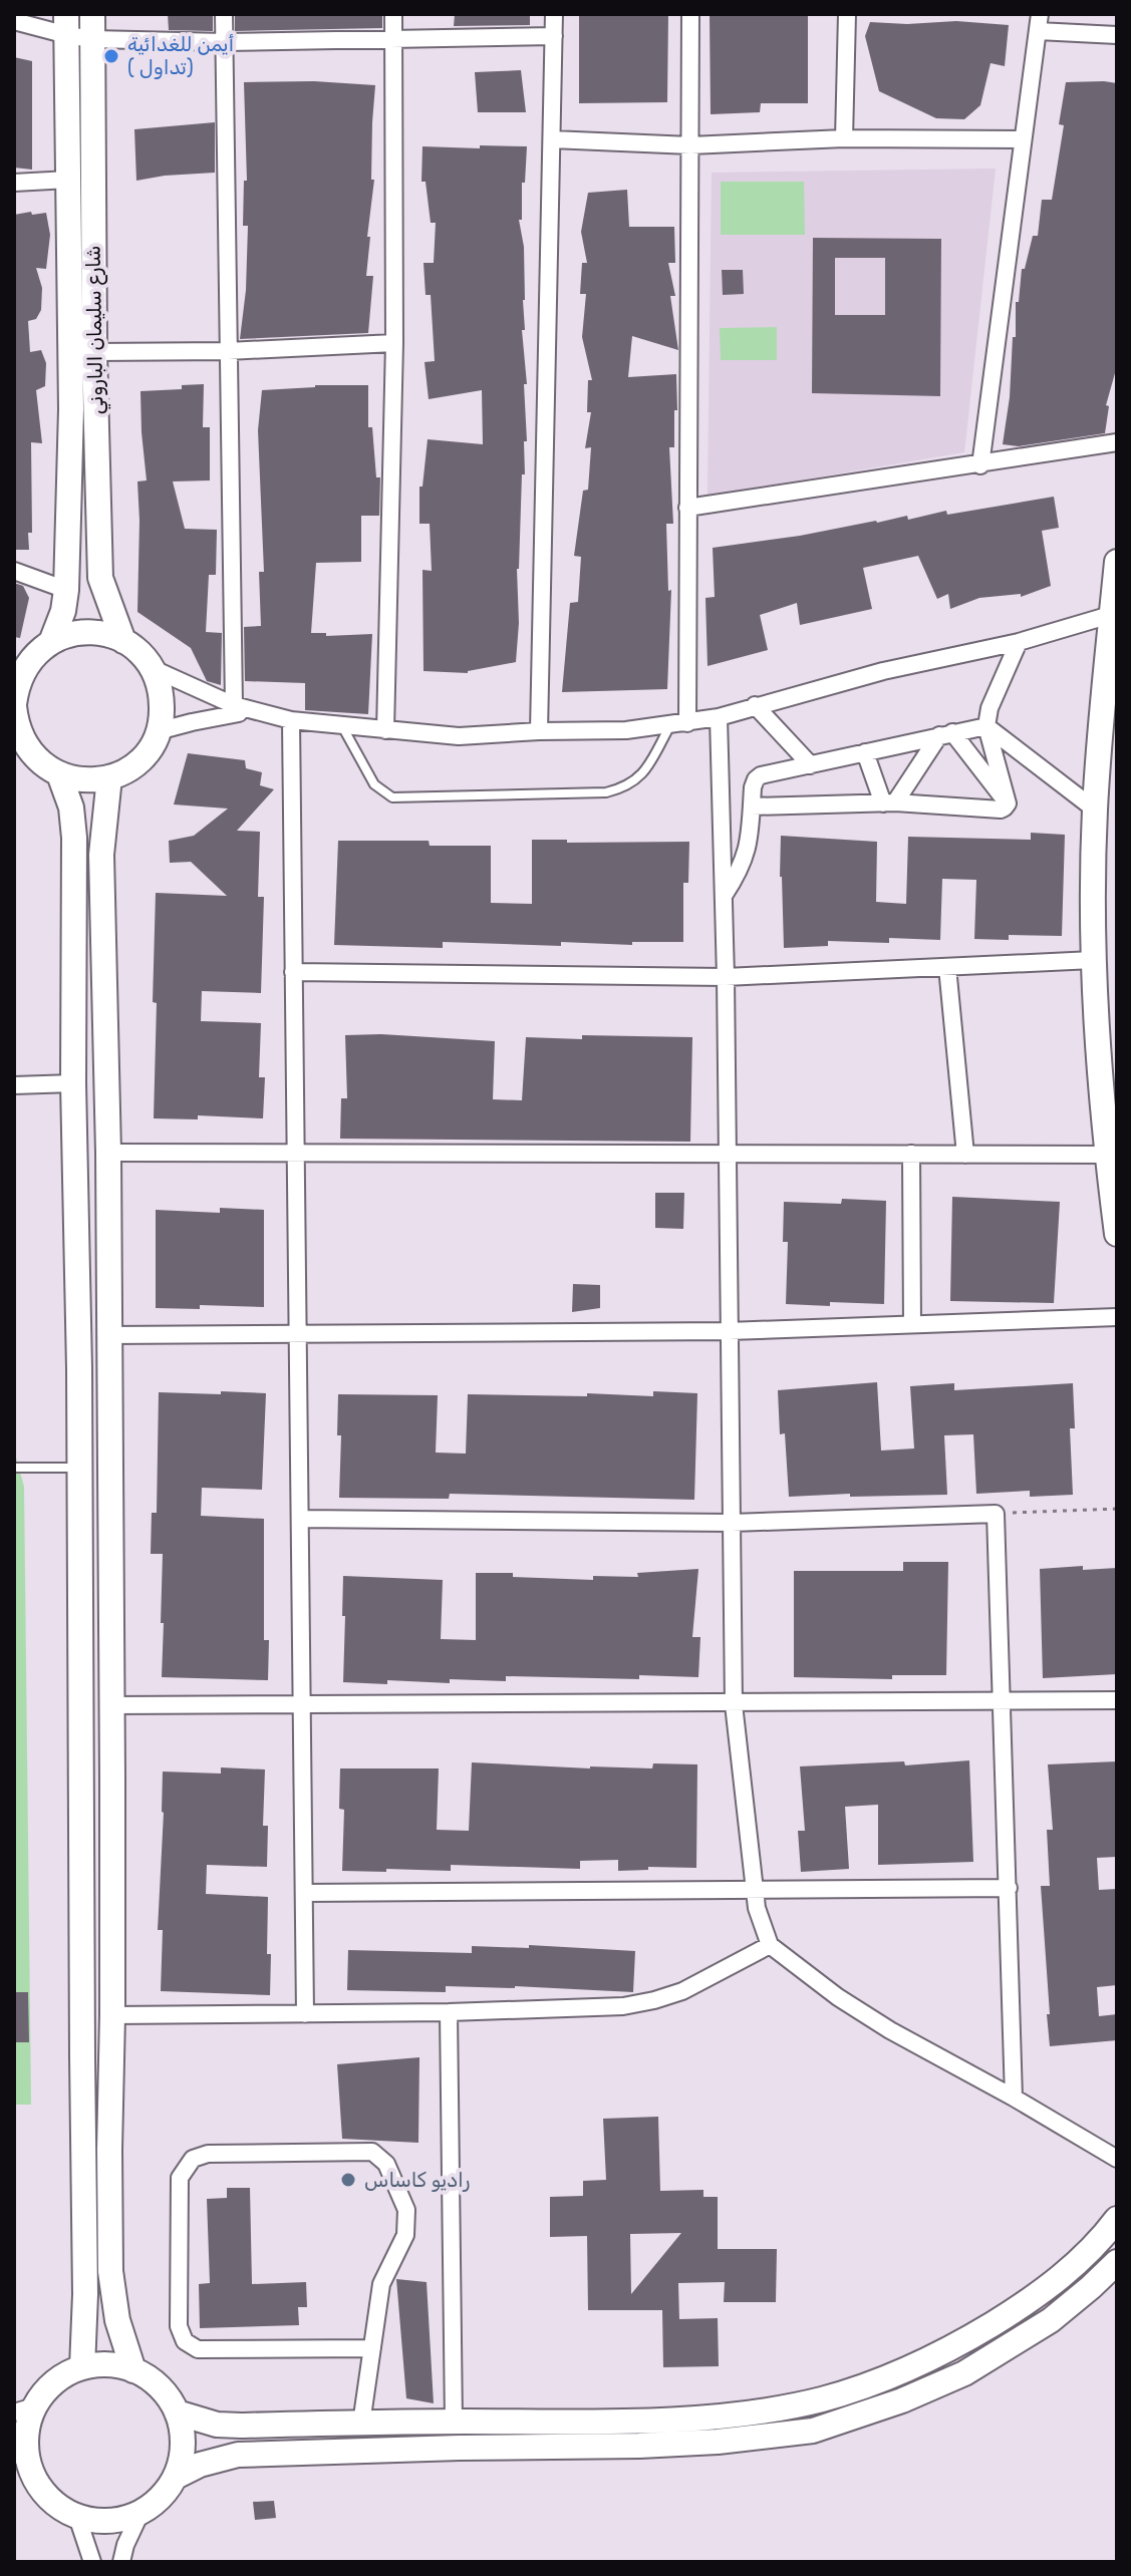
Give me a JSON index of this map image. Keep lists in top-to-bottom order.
{
  "streets": {
    "street": ["شارع سليمان الباروني"]
  },
  "places": ["أيمن للغدائية ( تداول)", "راديو كاساس"]
}
